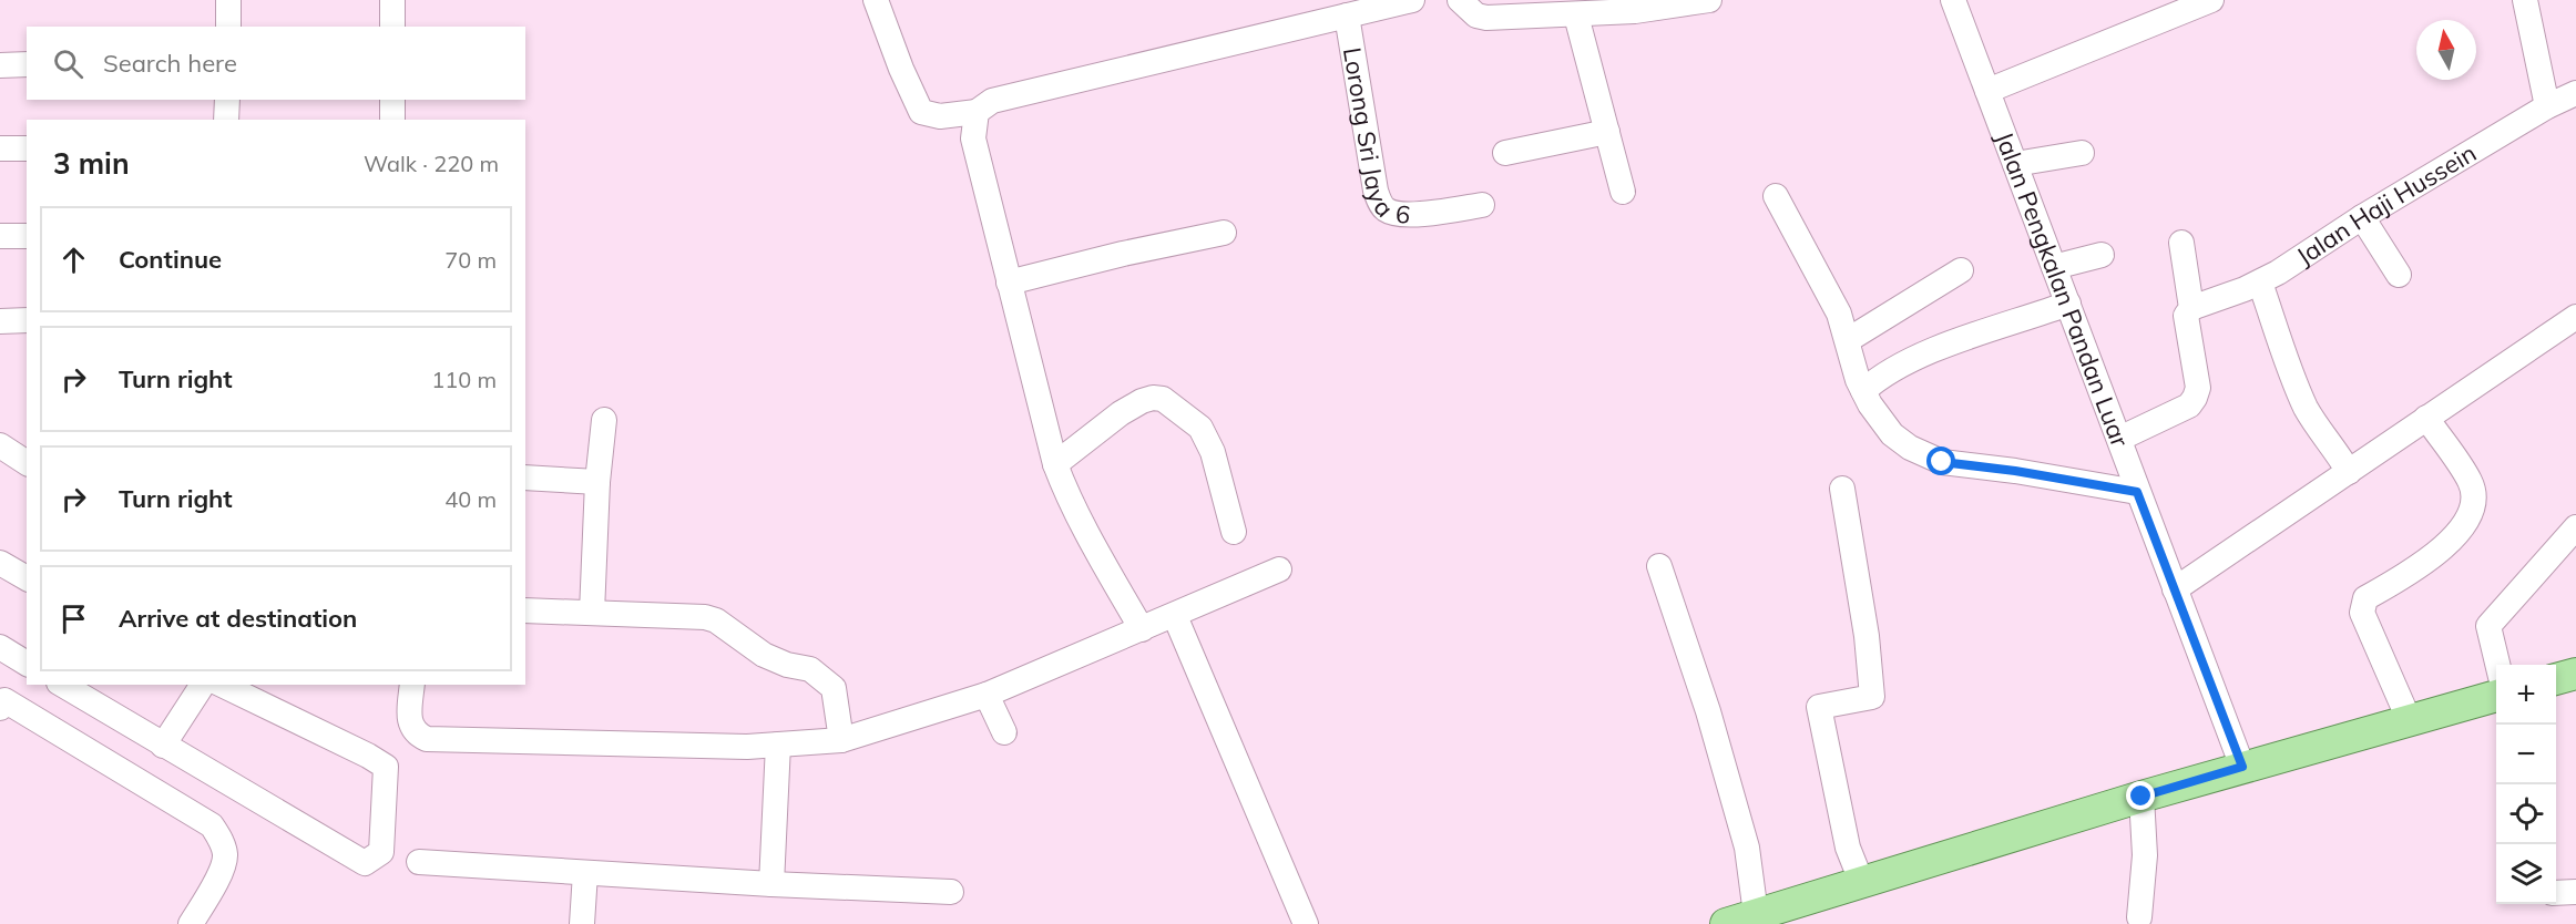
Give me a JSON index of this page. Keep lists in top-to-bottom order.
{
  "streets": {
    "street": ["Lorong Sri Jaya 6", "Jalan Haji Hussein", "Jalan Pengkalan Pandan Luar"]
  },
  "north": "top",
  "page": {
    "search": "Search here",
    "heading": ["3 min", "Walk · 220 m"],
    "list": [
      ["Continue", "70 m"],
      ["Turn right", "110 m"],
      ["Turn right", "40 m"],
      "Arrive at destination"
    ],
    "map_buttons": ["+", "−"]
  }
}
